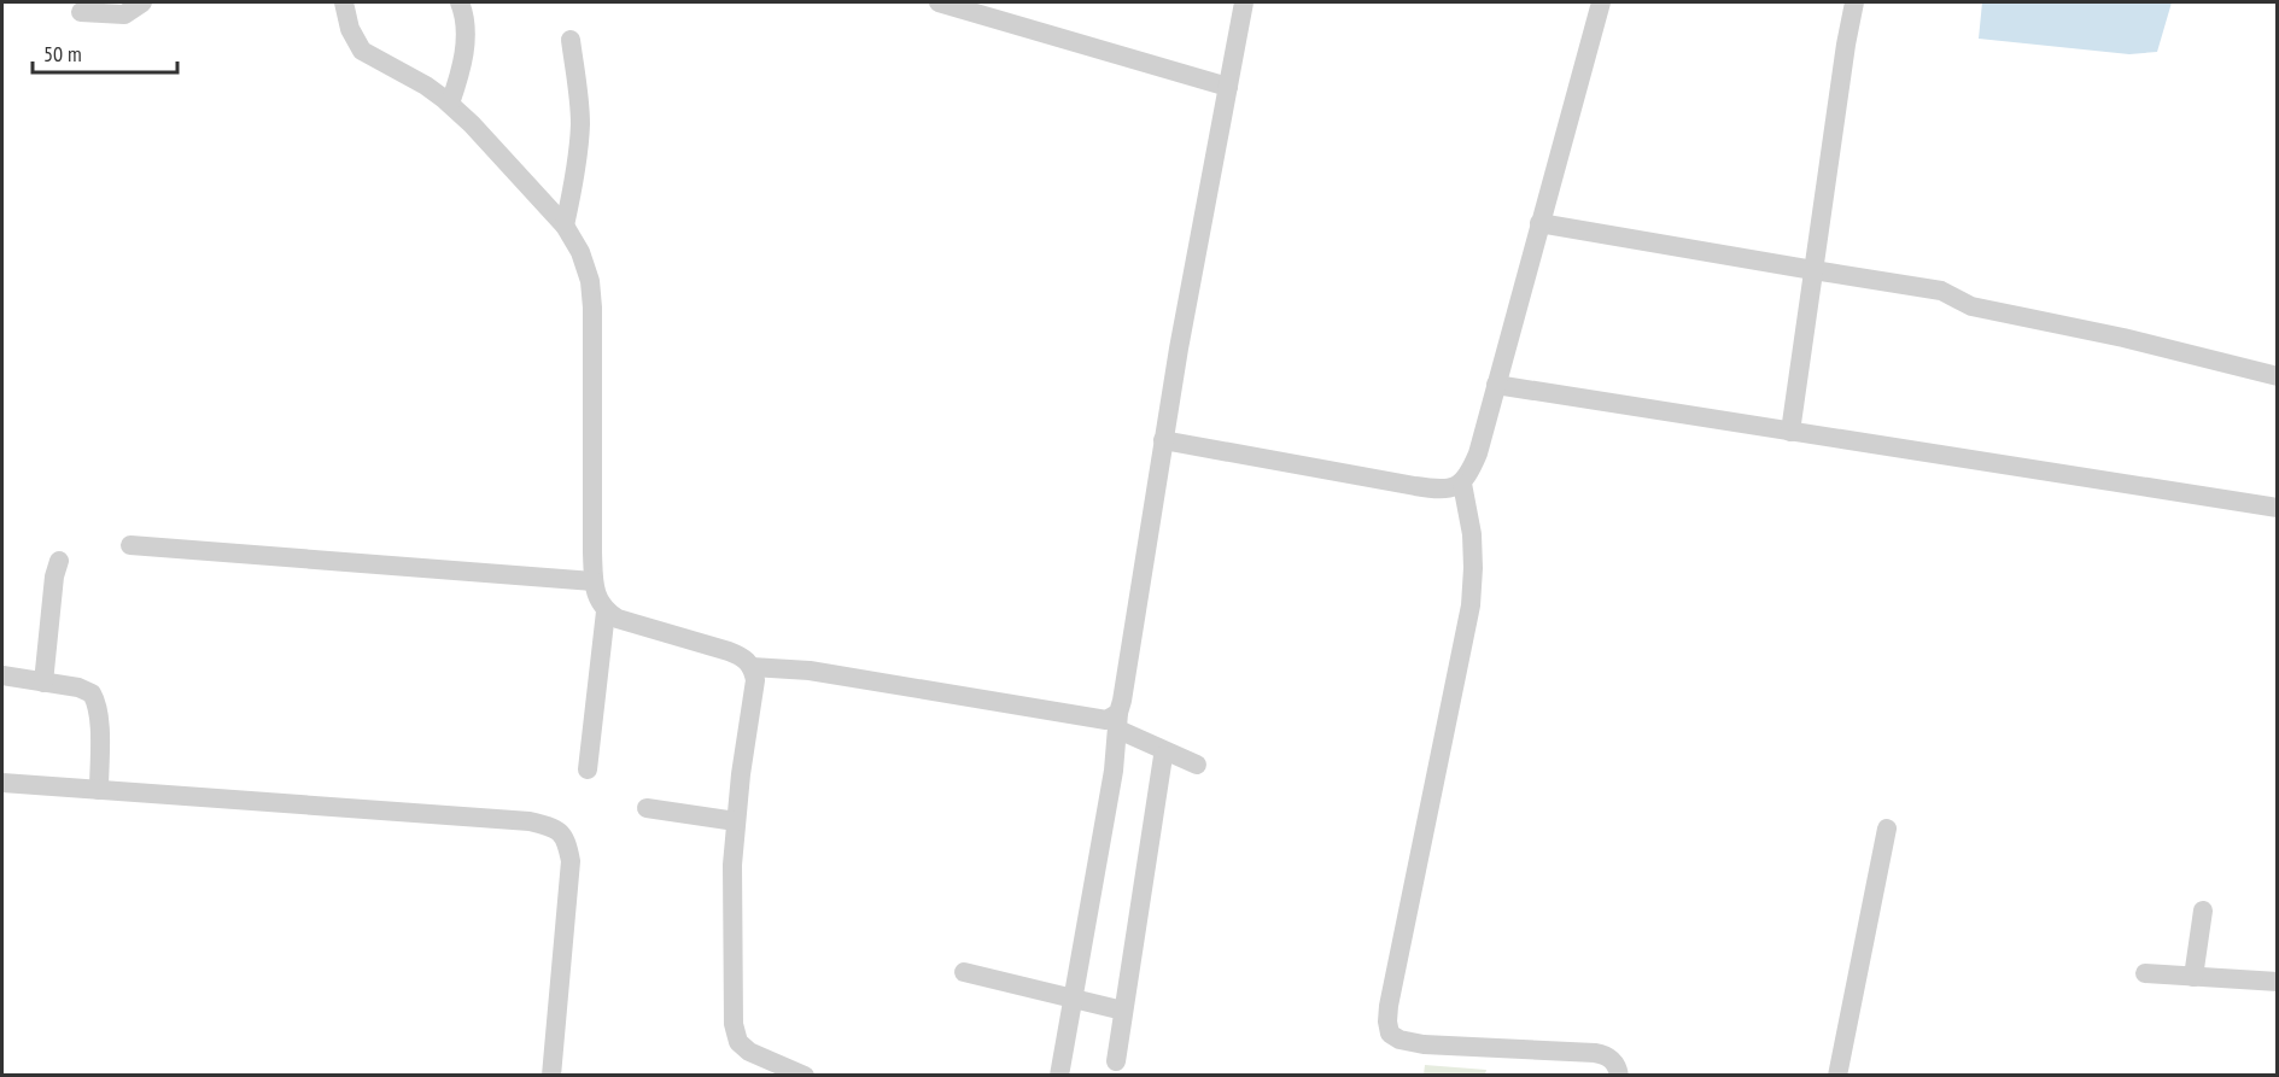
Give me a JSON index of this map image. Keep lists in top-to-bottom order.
{
  "scale_bar": "50 m"
}
